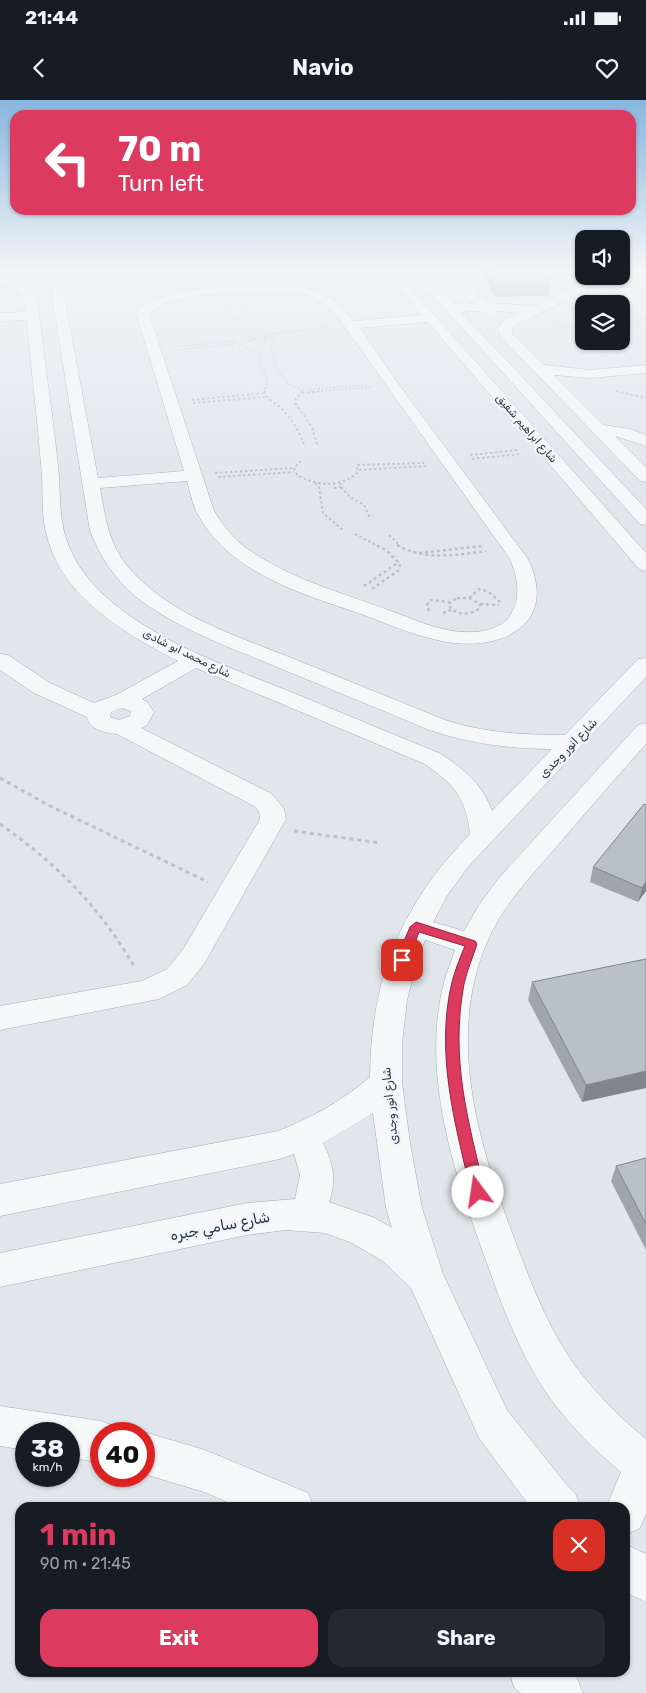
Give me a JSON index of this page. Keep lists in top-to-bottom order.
{
  "streets": {
    "street": [
      "شارع ابراهيم شفيق",
      "شارع محمد ابو شادى",
      "شارع انور وجدى",
      "شارع سامي جبره"
    ]
  },
  "crossings": [
    ["شارع محمد ابو شادى", "شارع انور وجدى"],
    ["شارع انور وجدى", "شارع سامي جبره"]
  ],
  "page": {
    "status": "21:44",
    "header": "Navio",
    "turn": ["70 m", "Turn left"],
    "speed": "38 km/h",
    "limit": "40",
    "heading": ["1 min", "90 m · 21:45"],
    "buttons": ["Exit", "Share"]
  }
}
